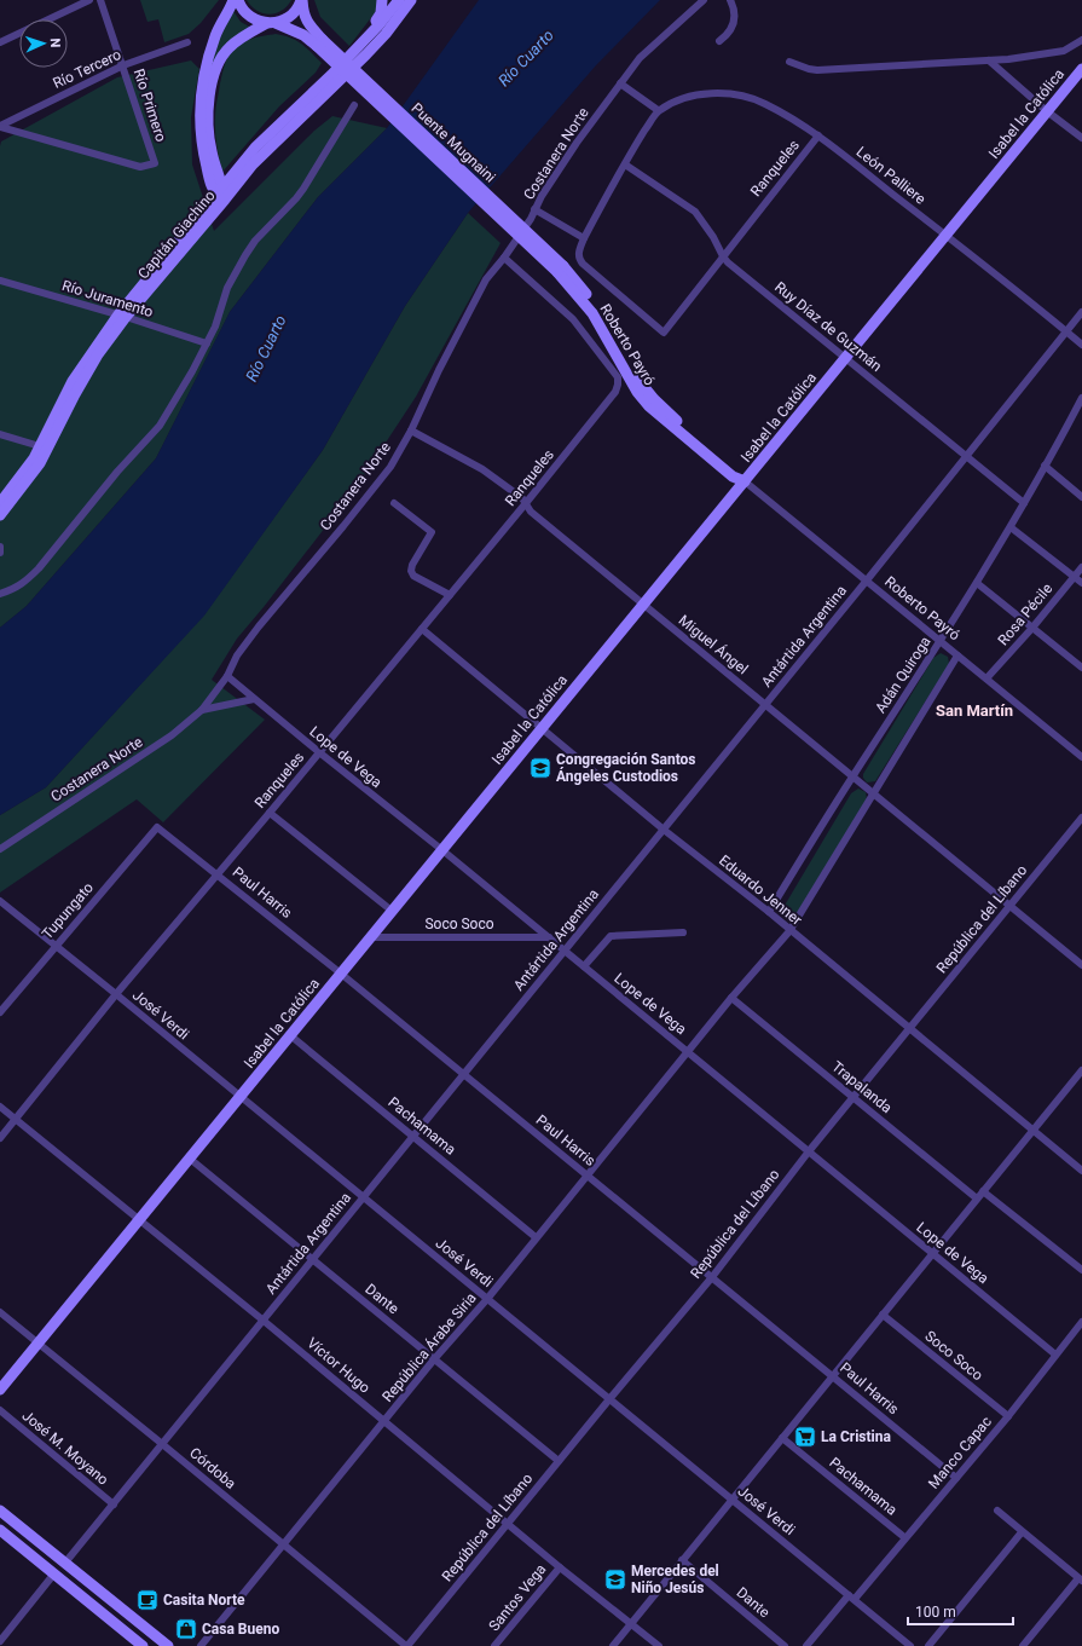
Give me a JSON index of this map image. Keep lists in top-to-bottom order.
{
  "streets": {
    "main road": [
      "Isabel la Católica",
      "Puente Mugnaini",
      "Capitán Giachino",
      "Roberto Payró"
    ],
    "street": [
      "Río Tercero",
      "Río Primero",
      "Costanera Norte",
      "Ranqueles",
      "León Palliere",
      "Río Juramento",
      "Ruy Díaz de Guzmán",
      "Rosa Pécile",
      "Antártida Argentina",
      "Miguel Ángel",
      "Adán Quiroga",
      "Lope de Vega",
      "Eduardo Jenner",
      "Paul Harris",
      "Tupungato",
      "República del Líbano",
      "Soco Soco",
      "José Verdi",
      "Trapalanda",
      "Pachamama",
      "Dante",
      "República Árabe Siria",
      "Víctor Hugo",
      "José M. Moyano",
      "Manco Capac",
      "Córdoba",
      "Santos Vega"
    ]
  },
  "crossings": [
    ["Río Tercero", "Río Primero"],
    ["Isabel la Católica", "León Palliere"],
    ["Isabel la Católica", "Ruy Díaz de Guzmán"],
    ["Isabel la Católica", "Roberto Payró"],
    ["Isabel la Católica", "Miguel Ángel"],
    ["Isabel la Católica", "Lope de Vega"],
    ["Isabel la Católica", "Eduardo Jenner"],
    ["Isabel la Católica", "Paul Harris"],
    ["Isabel la Católica", "Soco Soco"],
    ["Isabel la Católica", "José Verdi"],
    ["Isabel la Católica", "Pachamama"],
    ["Isabel la Católica", "Dante"],
    ["Isabel la Católica", "Víctor Hugo"],
    ["Isabel la Católica", "Córdoba"],
    ["Puente Mugnaini", "Roberto Payró"],
    ["Costanera Norte", "Ranqueles"],
    ["Costanera Norte", "Miguel Ángel"],
    ["Costanera Norte", "Lope de Vega"],
    ["Ranqueles", "León Palliere"],
    ["Ranqueles", "Ruy Díaz de Guzmán"],
    ["Ranqueles", "Miguel Ángel"],
    ["Ranqueles", "Lope de Vega"],
    ["Ranqueles", "Eduardo Jenner"],
    ["Ranqueles", "Paul Harris"],
    ["Ranqueles", "José Verdi"],
    ["Ranqueles", "Víctor Hugo"],
    ["León Palliere", "Antártida Argentina"],
    ["Capitán Giachino", "Río Juramento"],
    ["Ruy Díaz de Guzmán", "Antártida Argentina"],
    ["Ruy Díaz de Guzmán", "Adán Quiroga"],
    ["Roberto Payró", "Rosa Pécile"],
    ["Roberto Payró", "Antártida Argentina"],
    ["Roberto Payró", "Adán Quiroga"],
    ["Antártida Argentina", "Miguel Ángel"],
    ["Antártida Argentina", "Lope de Vega"],
    ["Antártida Argentina", "Eduardo Jenner"],
    ["Antártida Argentina", "Paul Harris"],
    ["Antártida Argentina", "José Verdi"],
    ["Antártida Argentina", "Pachamama"],
    ["Antártida Argentina", "Dante"],
    ["Antártida Argentina", "Víctor Hugo"],
    ["Antártida Argentina", "José M. Moyano"],
    ["Antártida Argentina", "Córdoba"],
    ["Miguel Ángel", "Adán Quiroga"],
    ["Miguel Ángel", "República del Líbano"],
    ["Adán Quiroga", "Eduardo Jenner"],
    ["Lope de Vega", "República del Líbano"],
    ["Lope de Vega", "Soco Soco"],
    ["Lope de Vega", "República Árabe Siria"],
    ["Lope de Vega", "Manco Capac"],
    ["Eduardo Jenner", "República del Líbano"],
    ["Eduardo Jenner", "República Árabe Siria"],
    ["Paul Harris", "Tupungato"],
    ["Paul Harris", "República del Líbano"],
    ["Paul Harris", "República Árabe Siria"],
    ["Paul Harris", "Manco Capac"],
    ["Tupungato", "José Verdi"],
    ["República del Líbano", "José Verdi"],
    ["República del Líbano", "Trapalanda"],
    ["República del Líbano", "Dante"],
    ["República del Líbano", "Víctor Hugo"],
    ["República del Líbano", "Córdoba"],
    ["Soco Soco", "Manco Capac"],
    ["José Verdi", "República Árabe Siria"],
    ["José Verdi", "Manco Capac"],
    ["Trapalanda", "República Árabe Siria"],
    ["Pachamama", "República Árabe Siria"],
    ["Pachamama", "Manco Capac"],
    ["Dante", "República Árabe Siria"],
    ["República Árabe Siria", "Víctor Hugo"],
    ["República Árabe Siria", "Córdoba"],
    ["Víctor Hugo", "Santos Vega"]
  ],
  "districts": ["San Martín"],
  "water": ["Río Cuarto"],
  "places": {
    "school or university": ["Congregación Santos Ángeles Custodios", "Mercedes del Niño Jesús"],
    "supermarket": ["La Cristina"],
    "cafe": ["Casita Norte"],
    "shop": ["Casa Bueno"]
  },
  "scale_bar": "100 m",
  "north": "right"
}
